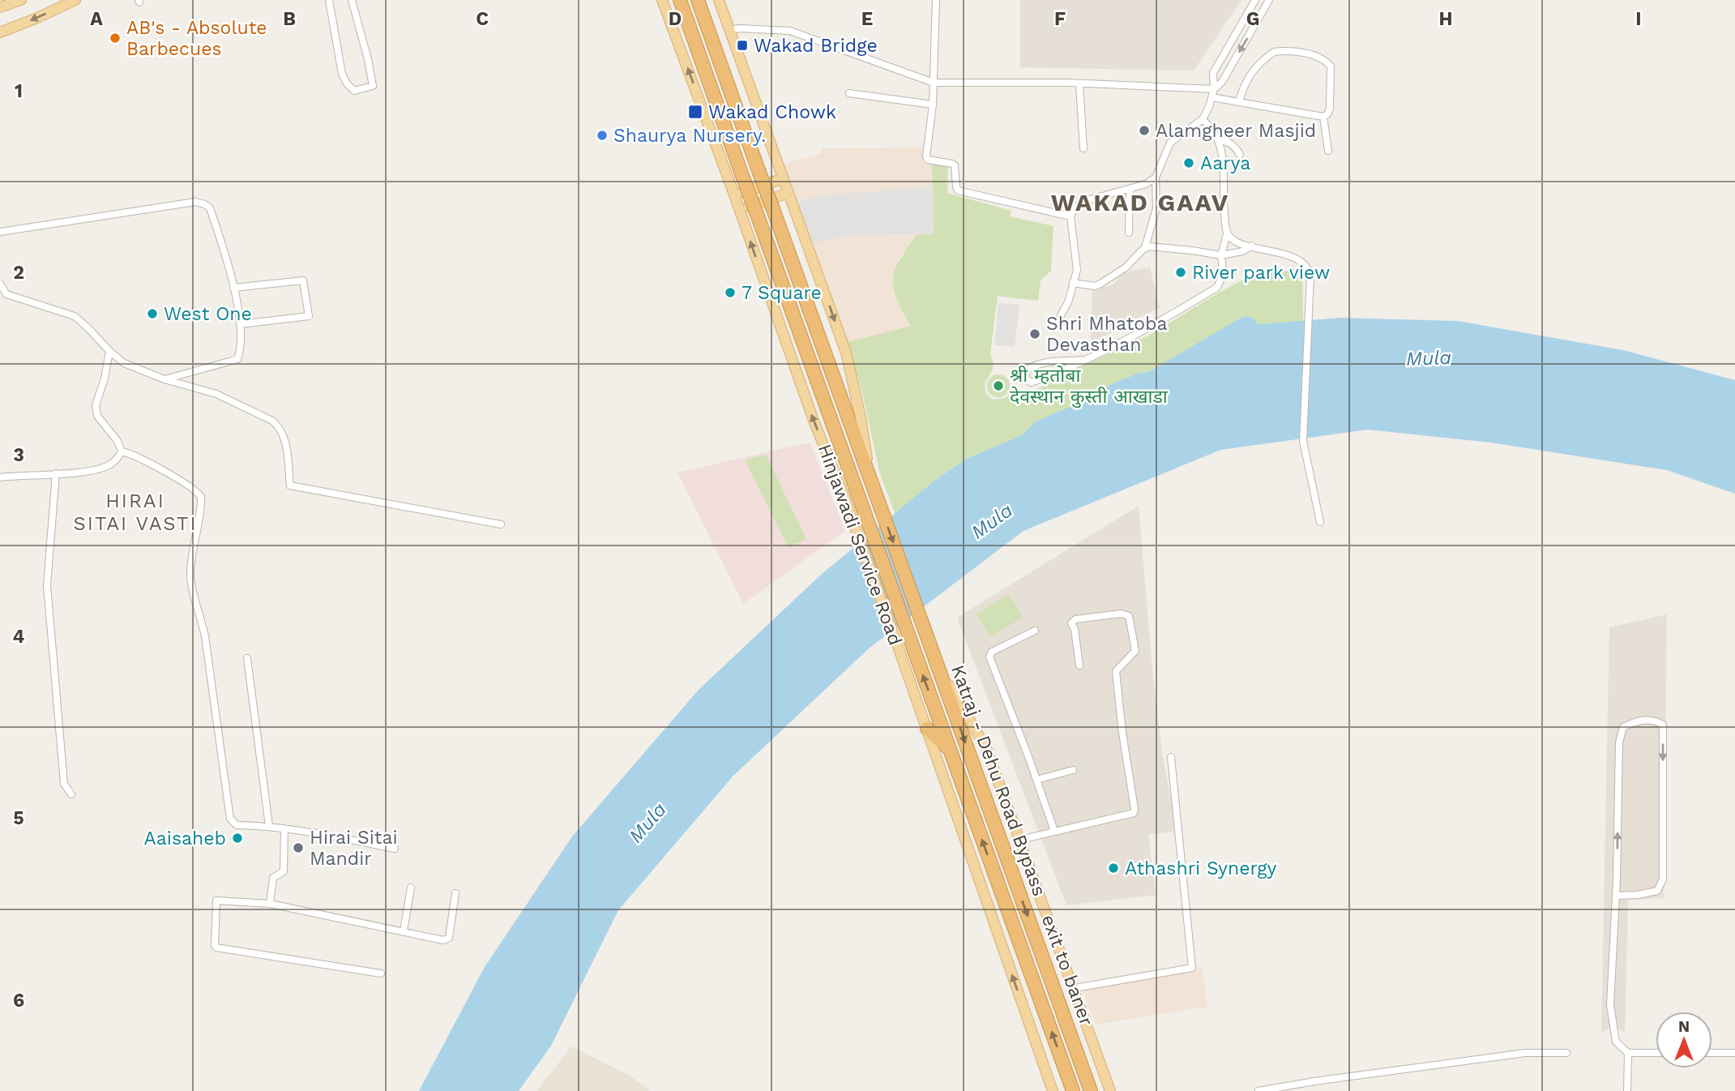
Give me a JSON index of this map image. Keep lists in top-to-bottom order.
{
  "streets": {
    "highway": ["Katraj - Dehu Road Bypass"],
    "main road": ["Hinjawadi Service Road", "exit to baner"]
  },
  "crossings": [
    ["Hinjawadi Service Road", "Katraj - Dehu Road Bypass"],
    ["Katraj - Dehu Road Bypass", "exit to baner"]
  ],
  "districts": ["WAKAD GAAV", "HIRAI SITAI VASTI"],
  "water": ["Mula"],
  "places": {
    "other": [
      "AB's - Absolute Barbecues",
      "Alamgheer Masjid",
      "Shaurya Nursery.",
      "Aarya",
      "River park view",
      "7 Square",
      "West One",
      "Shri Mhatoba Devasthan",
      "श्री म्हतोबा देवस्थान कुस्ती आखाडा",
      "Aaisaheb",
      "Hirai Sitai Mandir",
      "Athashri Synergy"
    ],
    "transit": ["Wakad Bridge", "Wakad Chowk"]
  },
  "north": "top",
  "grid": {
    "columns": [
      "A",
      "B",
      "C",
      "D",
      "E",
      "F",
      "G",
      "H",
      "I"
    ],
    "rows": [
      "1",
      "2",
      "3",
      "4",
      "5",
      "6"
    ]
  }
}
